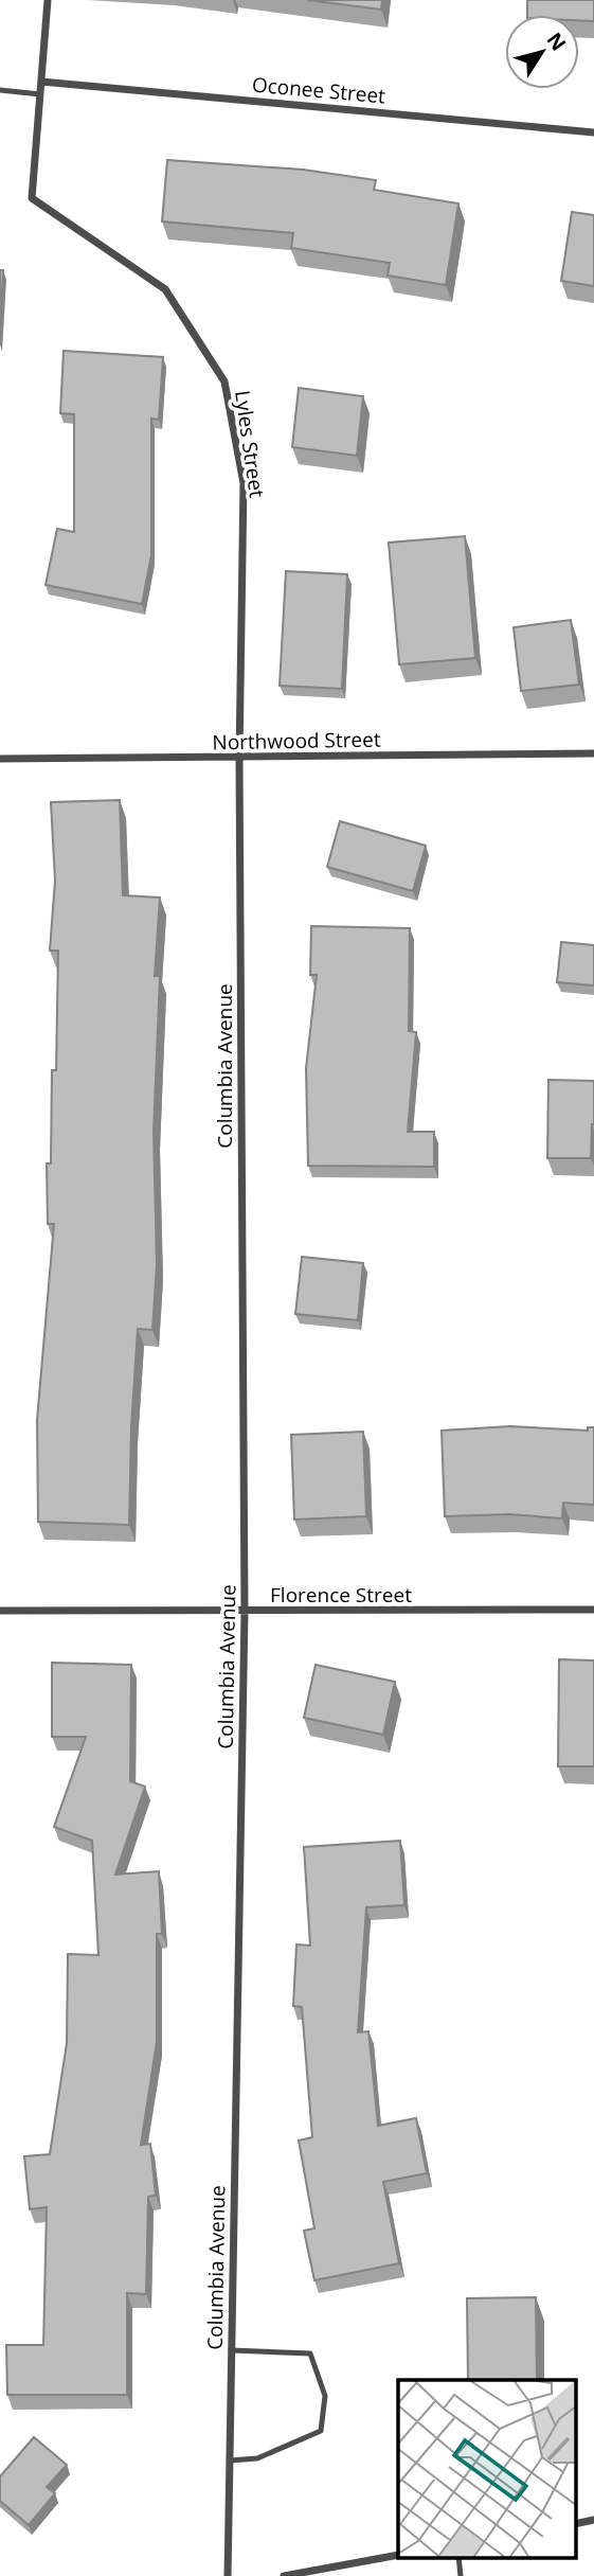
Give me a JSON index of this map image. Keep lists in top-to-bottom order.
{
  "streets": {
    "street": [
      "Oconee Street",
      "Lyles Street",
      "Northwood Street",
      "Columbia Avenue",
      "Florence Street"
    ]
  },
  "crossings": [
    ["Oconee Street", "Lyles Street"],
    ["Lyles Street", "Northwood Street"],
    ["Lyles Street", "Columbia Avenue"],
    ["Northwood Street", "Columbia Avenue"],
    ["Columbia Avenue", "Florence Street"]
  ],
  "north": "top right"
}
